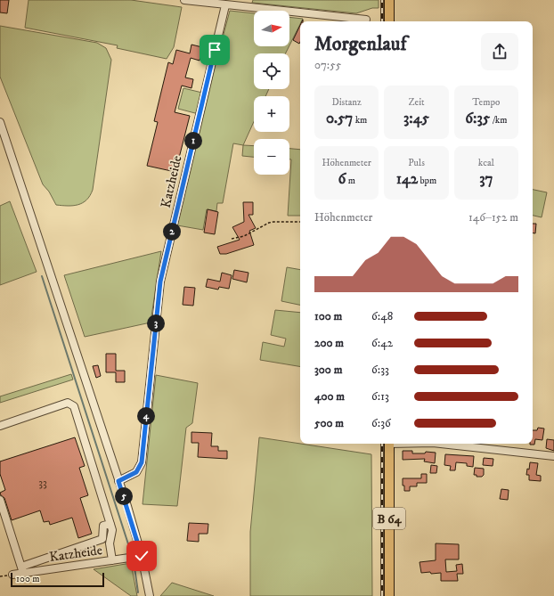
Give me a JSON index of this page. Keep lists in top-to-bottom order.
{
  "streets": {
    "main road": ["B 64"],
    "street": ["Katzheide"]
  },
  "house_numbers": ["33"],
  "scale_bar": "100 m",
  "north": "right",
  "page": {
    "map_buttons": ["+", "−"],
    "heading": ["Morgenlauf", "07:55"],
    "stats": [
      ["Distanz", "0.57 km"],
      ["Zeit", "3:45"],
      ["Tempo", "6:35 /km"],
      ["Höhenmeter", "6 m"],
      ["Puls", "142 bpm"],
      ["kcal", "37"]
    ],
    "pins": [
      "1",
      "2",
      "3",
      "4",
      "5"
    ],
    "chart": ["Höhenmeter", "146–152 m"],
    "list": [
      {
        "name": "100 m",
        "note": "6:48"
      },
      {
        "name": "200 m",
        "note": "6:42"
      },
      {
        "name": "300 m",
        "note": "6:33"
      },
      {
        "name": "400 m",
        "note": "6:13"
      },
      {
        "name": "500 m",
        "note": "6:36"
      }
    ],
    "scale": "100 m"
  }
}
